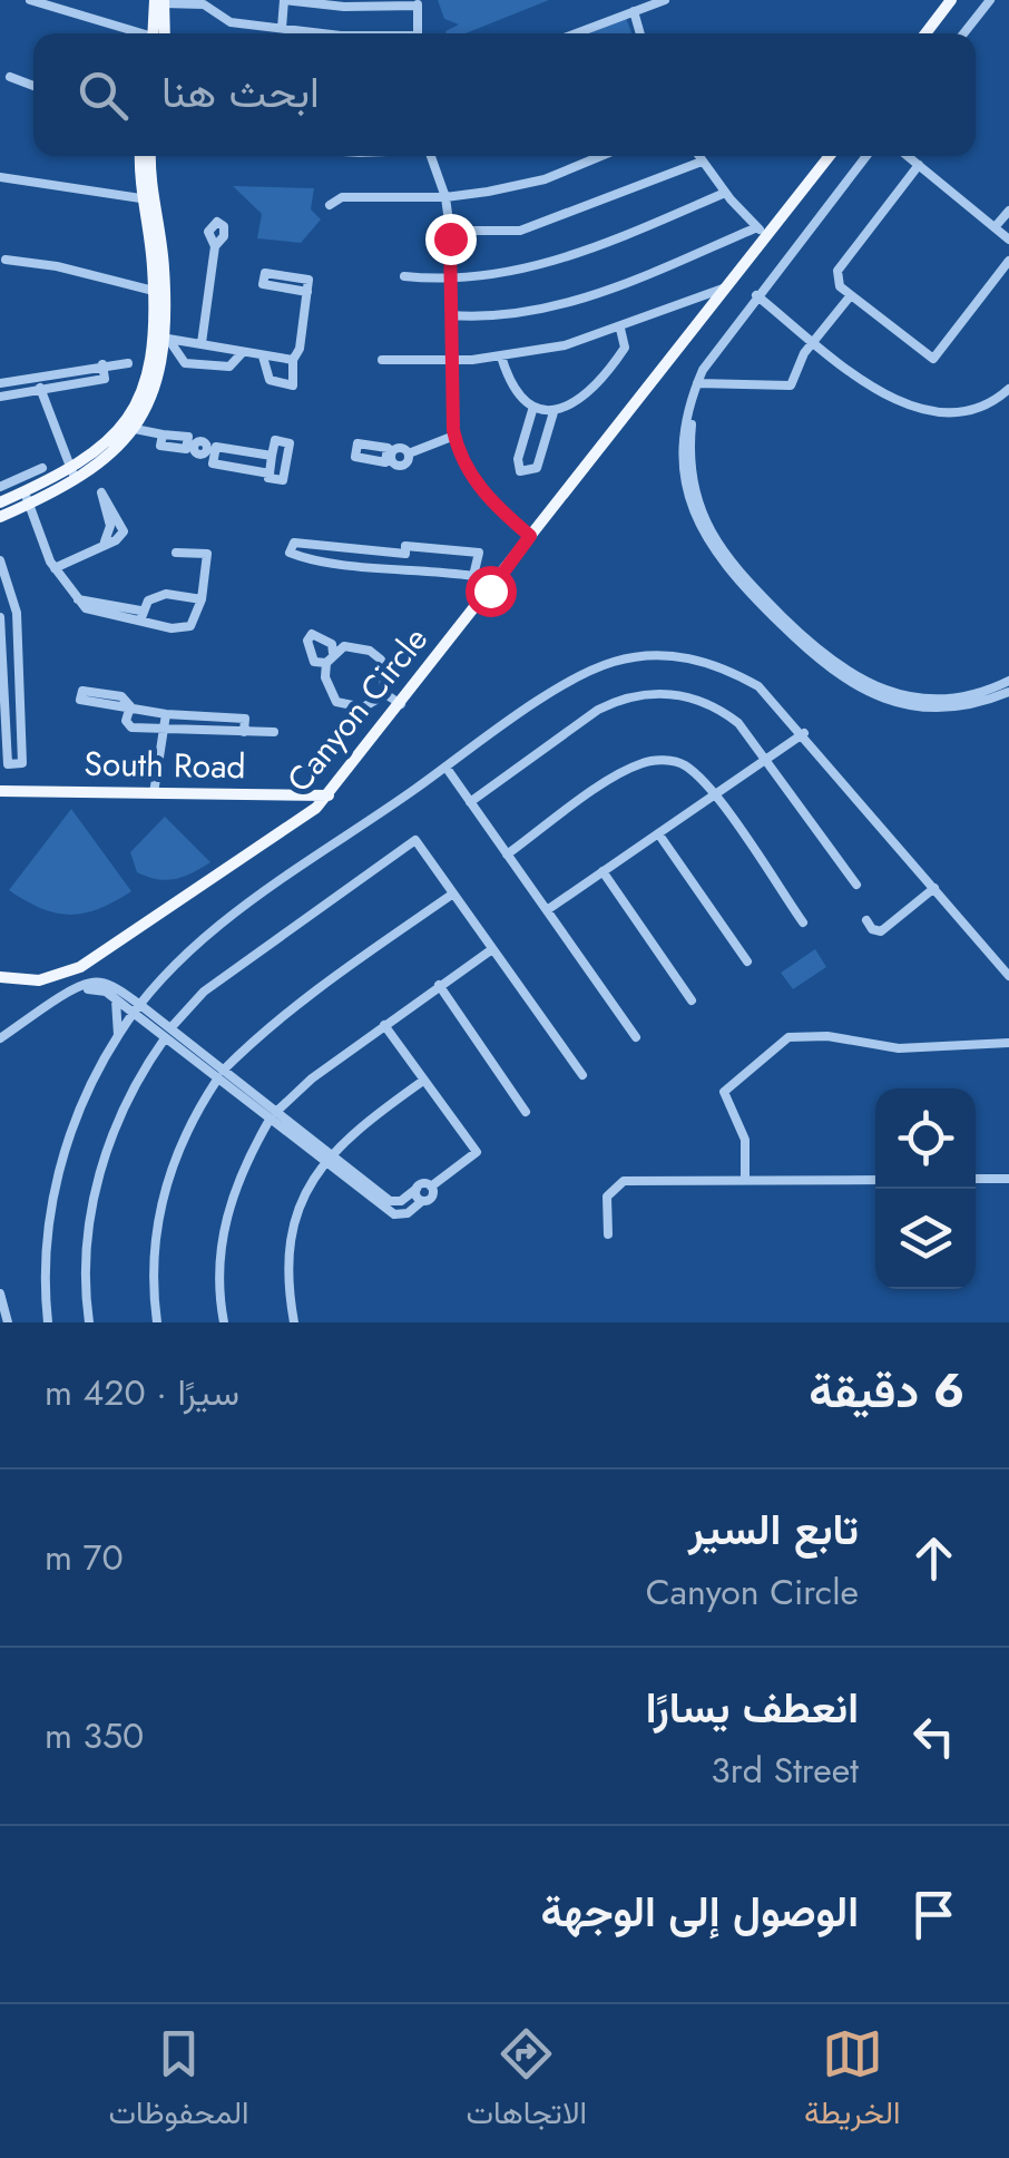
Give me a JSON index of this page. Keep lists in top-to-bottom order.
{
  "streets": {
    "main road": ["Canyon Circle", "South Road"]
  },
  "crossings": [
    ["Canyon Circle", "South Road"]
  ],
  "page": {
    "search": "ابحث هنا",
    "heading": ["6 دقيقة", "سيرًا · 420 m"],
    "list": [
      ["تابع السير", "Canyon Circle", "70 m"],
      ["انعطف يسارًا", "3rd Street", "350 m"],
      "الوصول إلى الوجهة"
    ],
    "nav": ["الخريطة", "الاتجاهات", "المحفوظات"]
  }
}
